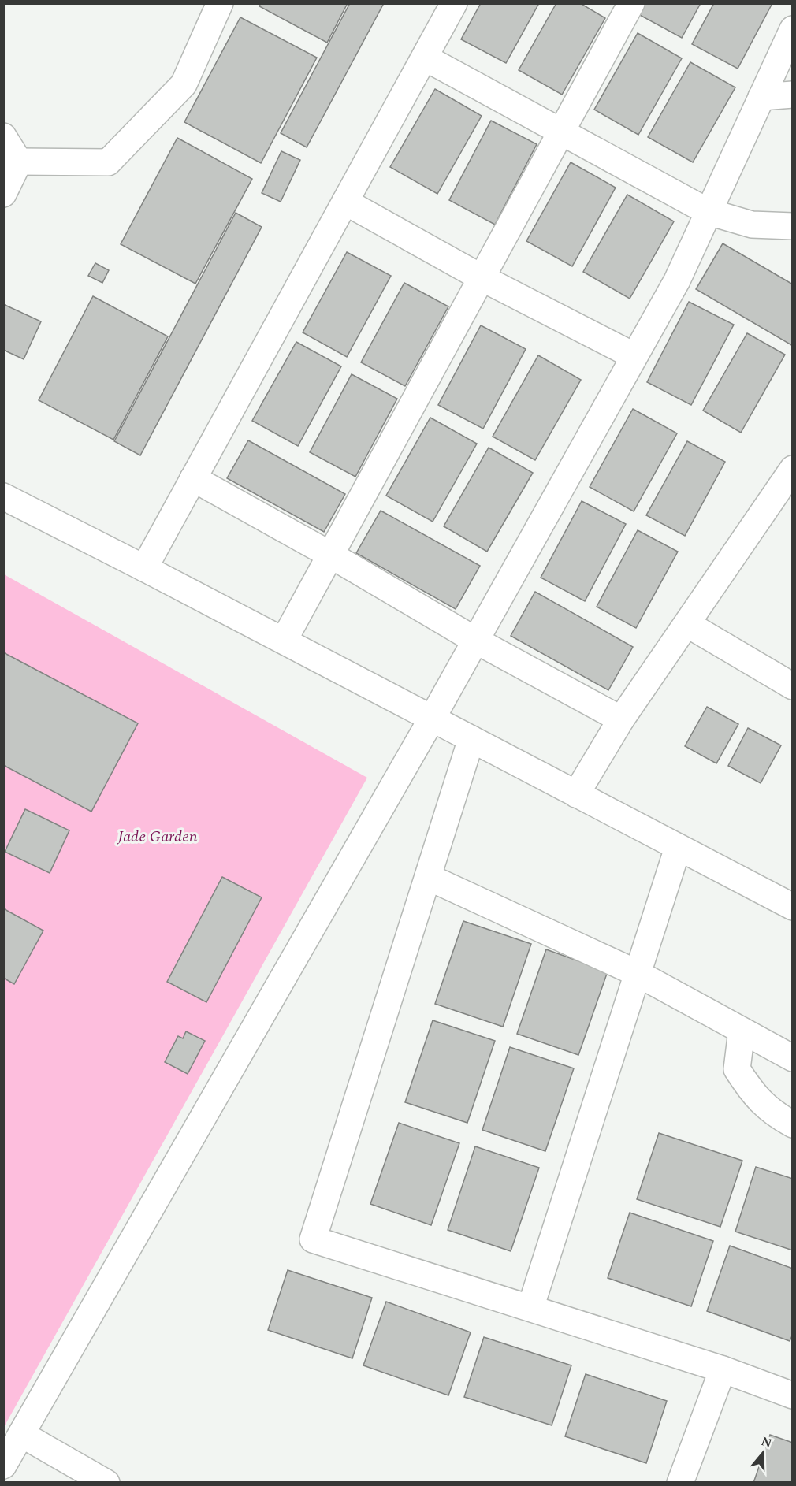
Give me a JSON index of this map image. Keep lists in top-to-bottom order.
{
  "parks": ["Jade Garden"],
  "north": "top"
}
